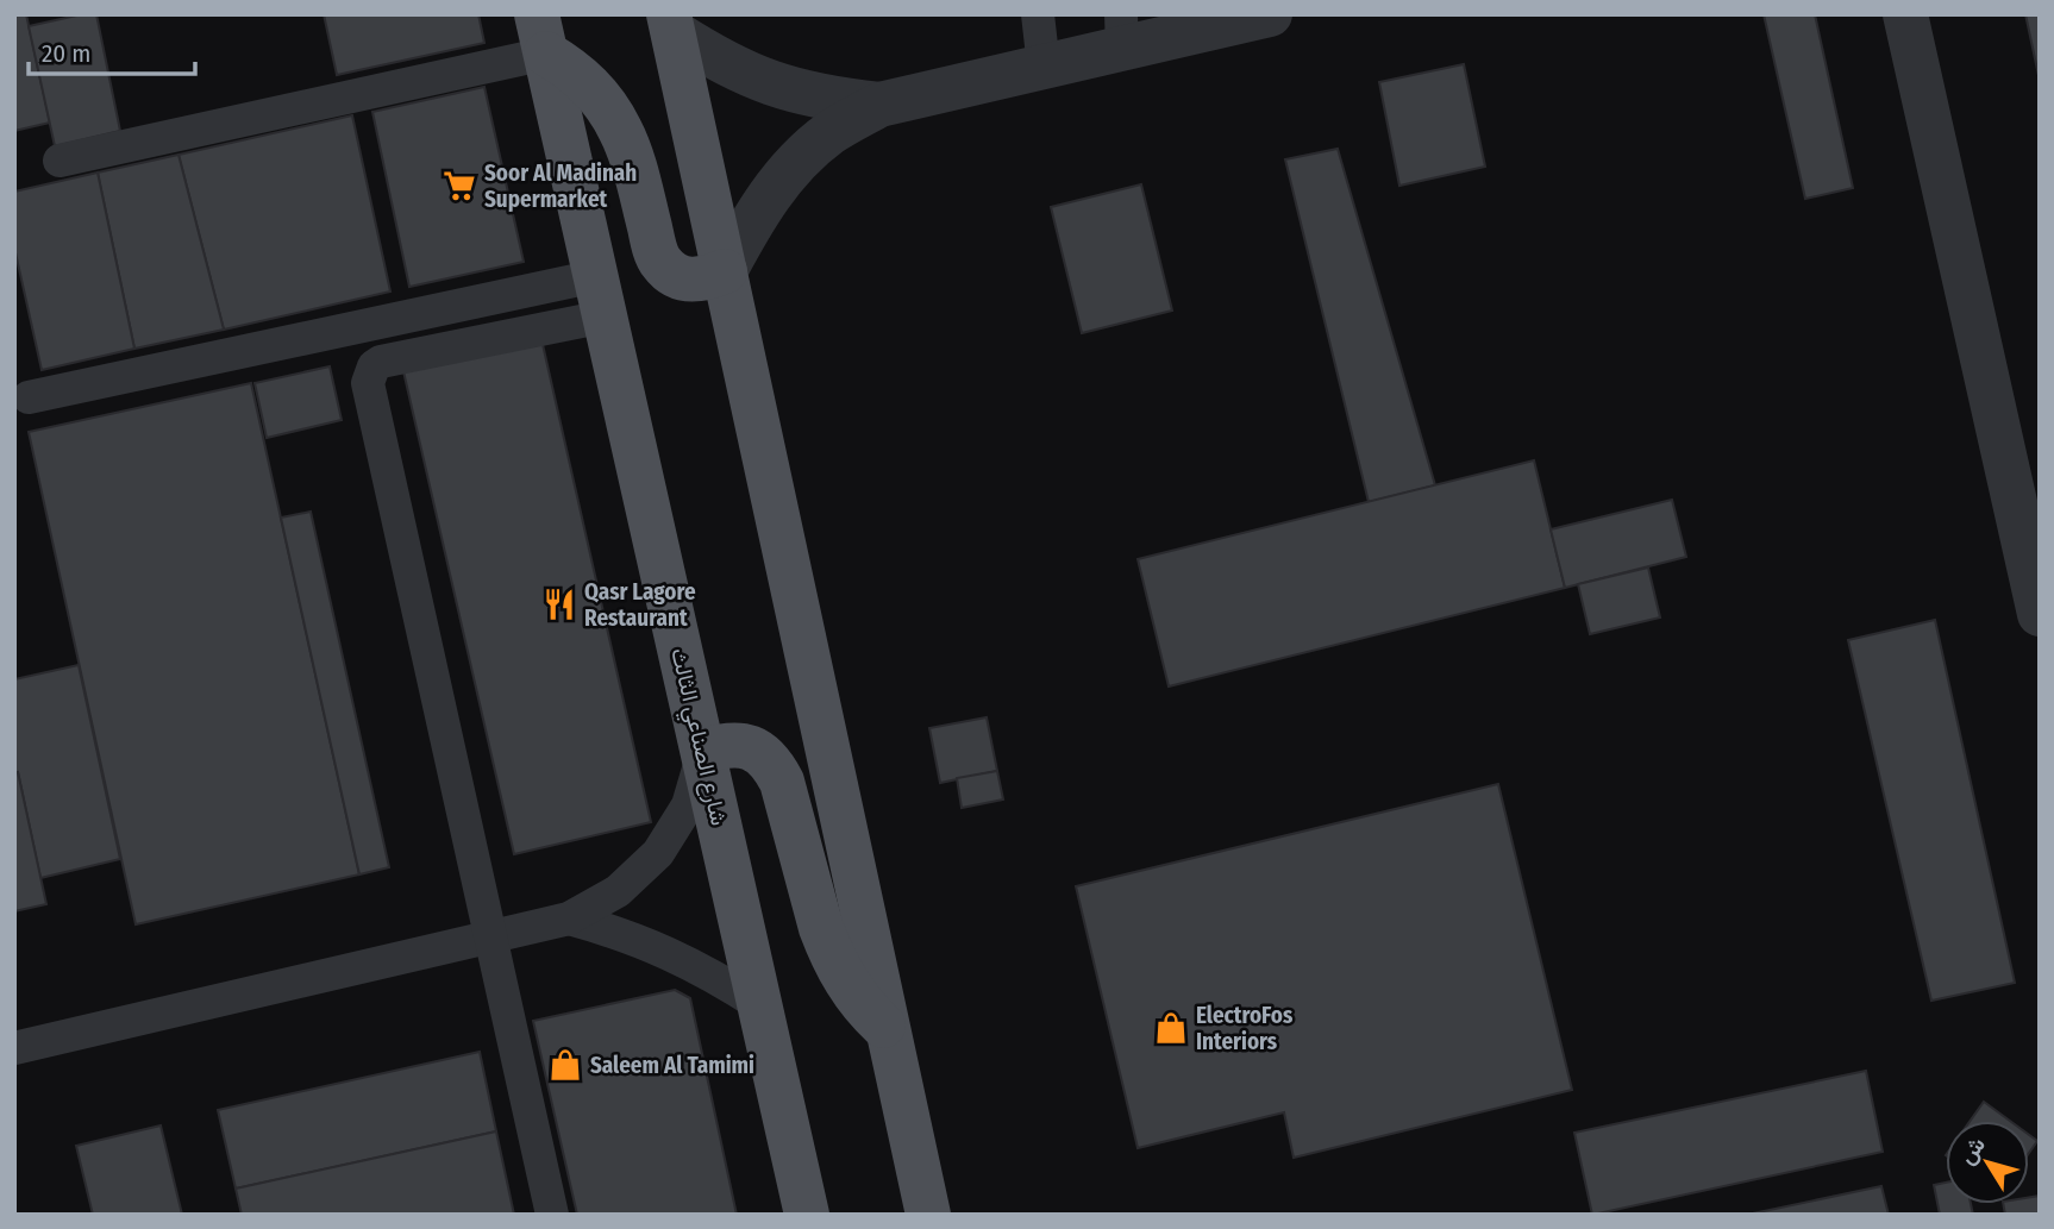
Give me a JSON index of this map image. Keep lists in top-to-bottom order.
{
  "streets": {
    "main road": ["شارع الصناعي الثالث"]
  },
  "places": {
    "supermarket": ["Soor Al Madinah Supermarket"],
    "restaurant": ["Qasr Lagore Restaurant"],
    "shop": ["ElectroFos Interiors", "Saleem Al Tamimi"]
  },
  "scale_bar": "20 m",
  "north": "top left"
}
